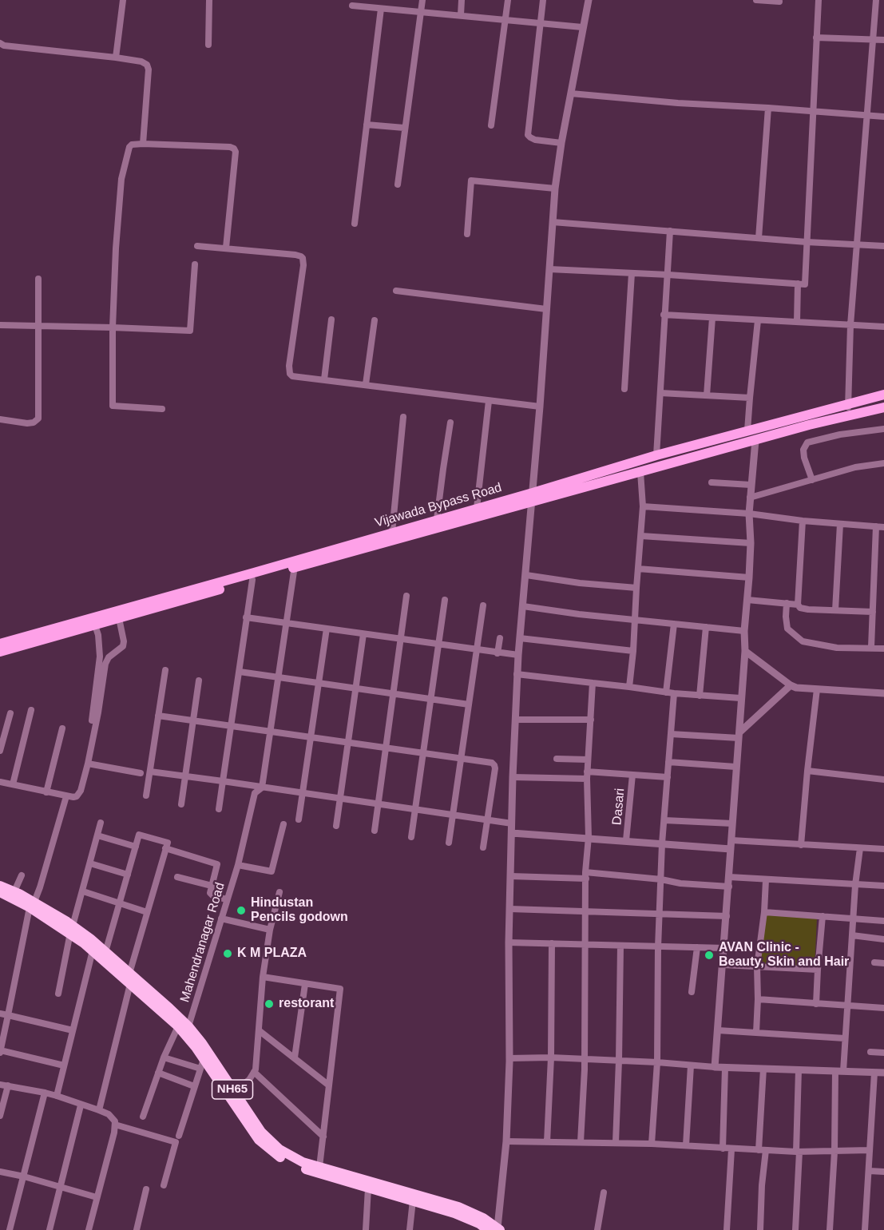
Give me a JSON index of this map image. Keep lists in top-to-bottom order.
{
  "streets": {
    "highway": ["NH65"],
    "main road": ["Vijawada Bypass Road"],
    "street": ["Dasari", "Mahendranagar Road"]
  },
  "crossings": [
    ["Vijawada Bypass Road", "Mahendranagar Road"],
    ["Mahendranagar Road", "NH65"]
  ],
  "places": [
    "Hindustan Pencils godown",
    "K M PLAZA",
    "AVAN Clinic - Beauty, Skin and Hair",
    "restorant"
  ]
}
